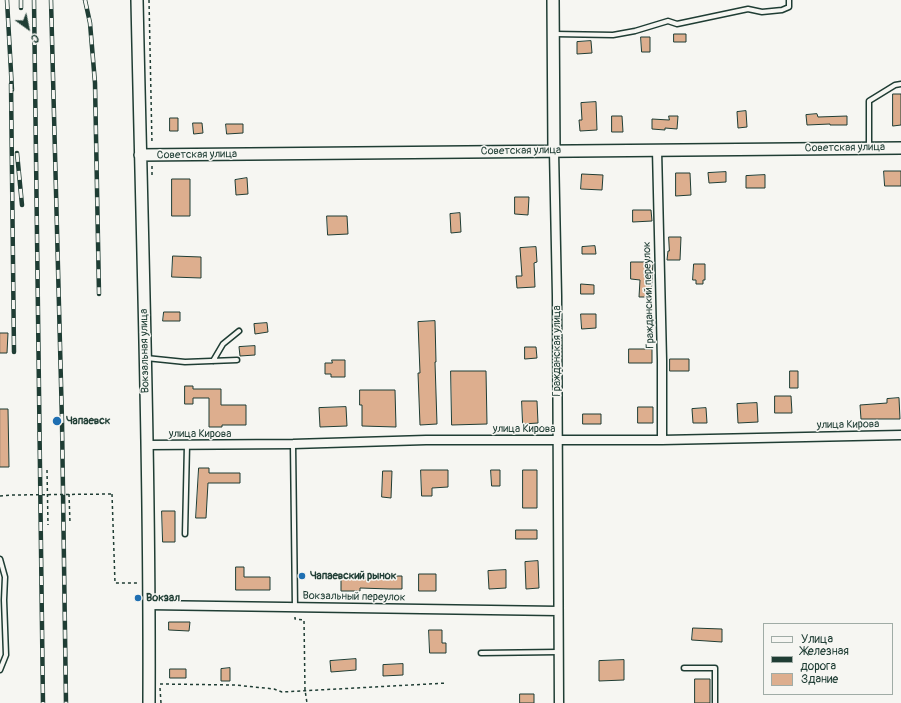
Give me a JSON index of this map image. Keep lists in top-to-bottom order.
{
  "streets": {
    "street": [
      "Советская улица",
      "Гражданский переулок",
      "Вокзальная улица",
      "Гражданская улица",
      "улица Кирова",
      "Вокзальный переулок"
    ]
  },
  "crossings": [
    ["Советская улица", "Гражданский переулок"],
    ["Советская улица", "Вокзальная улица"],
    ["Советская улица", "Гражданская улица"],
    ["Гражданский переулок", "улица Кирова"],
    ["Вокзальная улица", "улица Кирова"],
    ["Вокзальная улица", "Вокзальный переулок"],
    ["Гражданская улица", "улица Кирова"],
    ["Гражданская улица", "Вокзальный переулок"]
  ],
  "places": ["Чапаевск", "Чапаевский рынок", "Вокзал"],
  "legend": ["Улица", "Железная дорога", "Здание"],
  "north": "bottom right"
}
